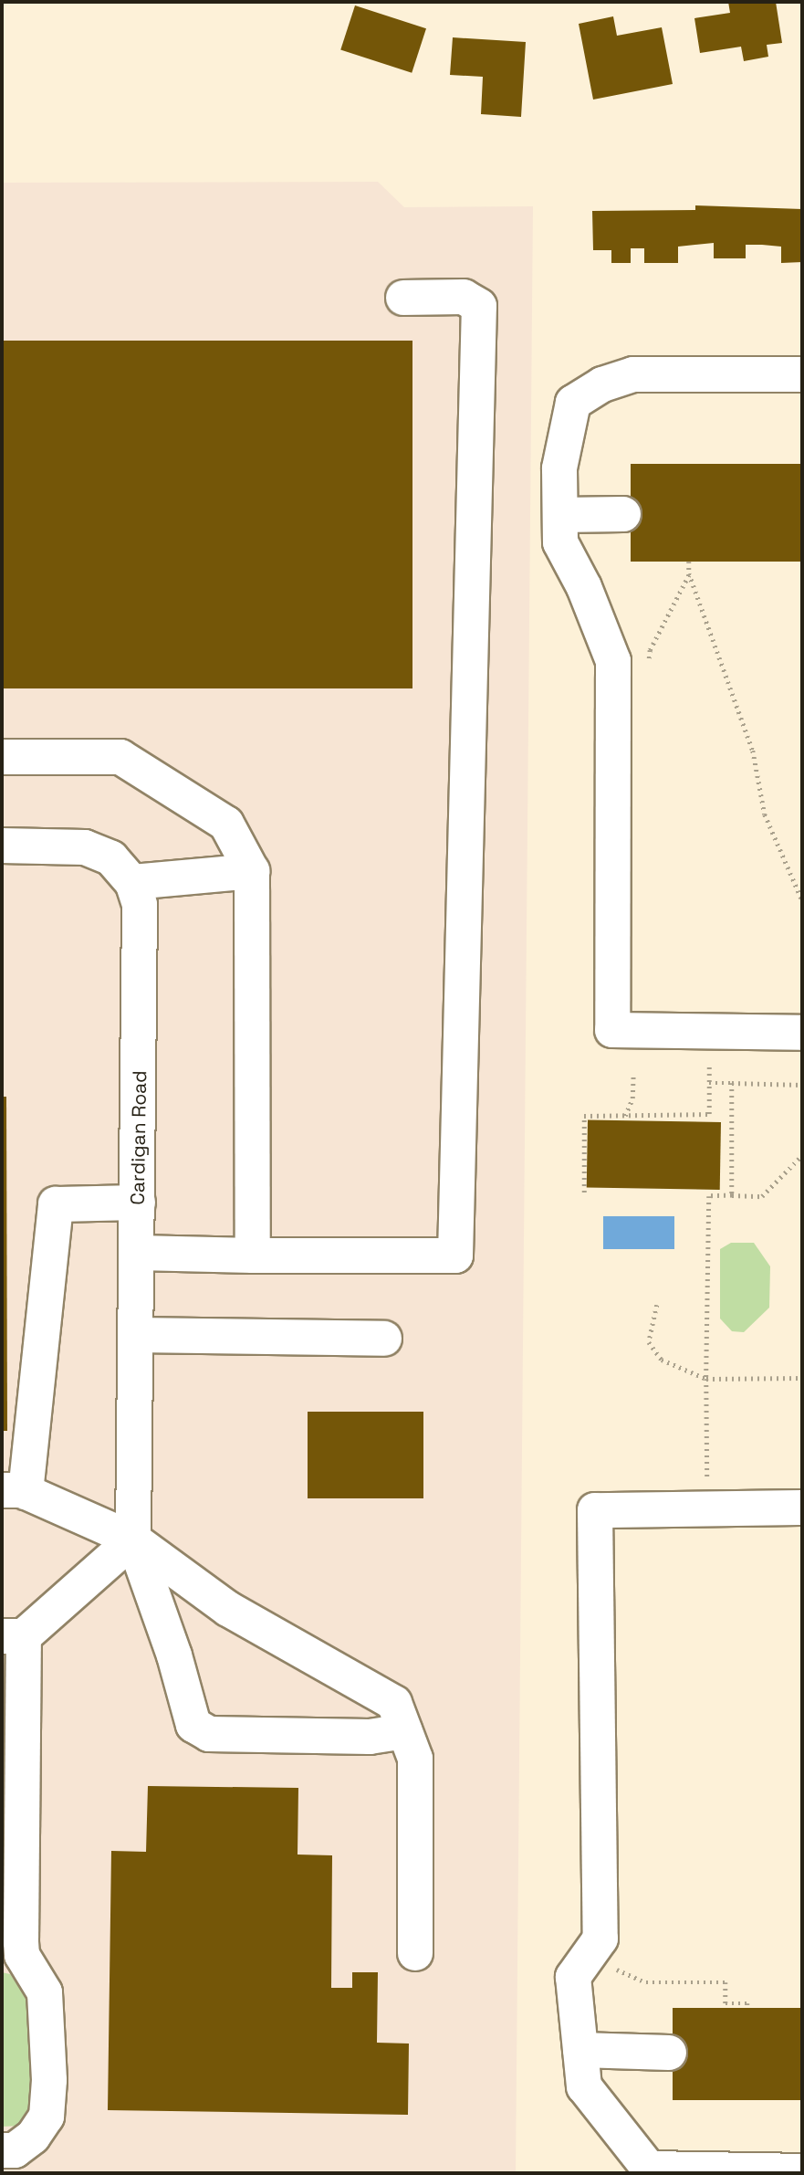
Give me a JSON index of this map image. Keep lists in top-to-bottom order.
{
  "streets": {
    "street": ["Cardigan Road"]
  }
}
